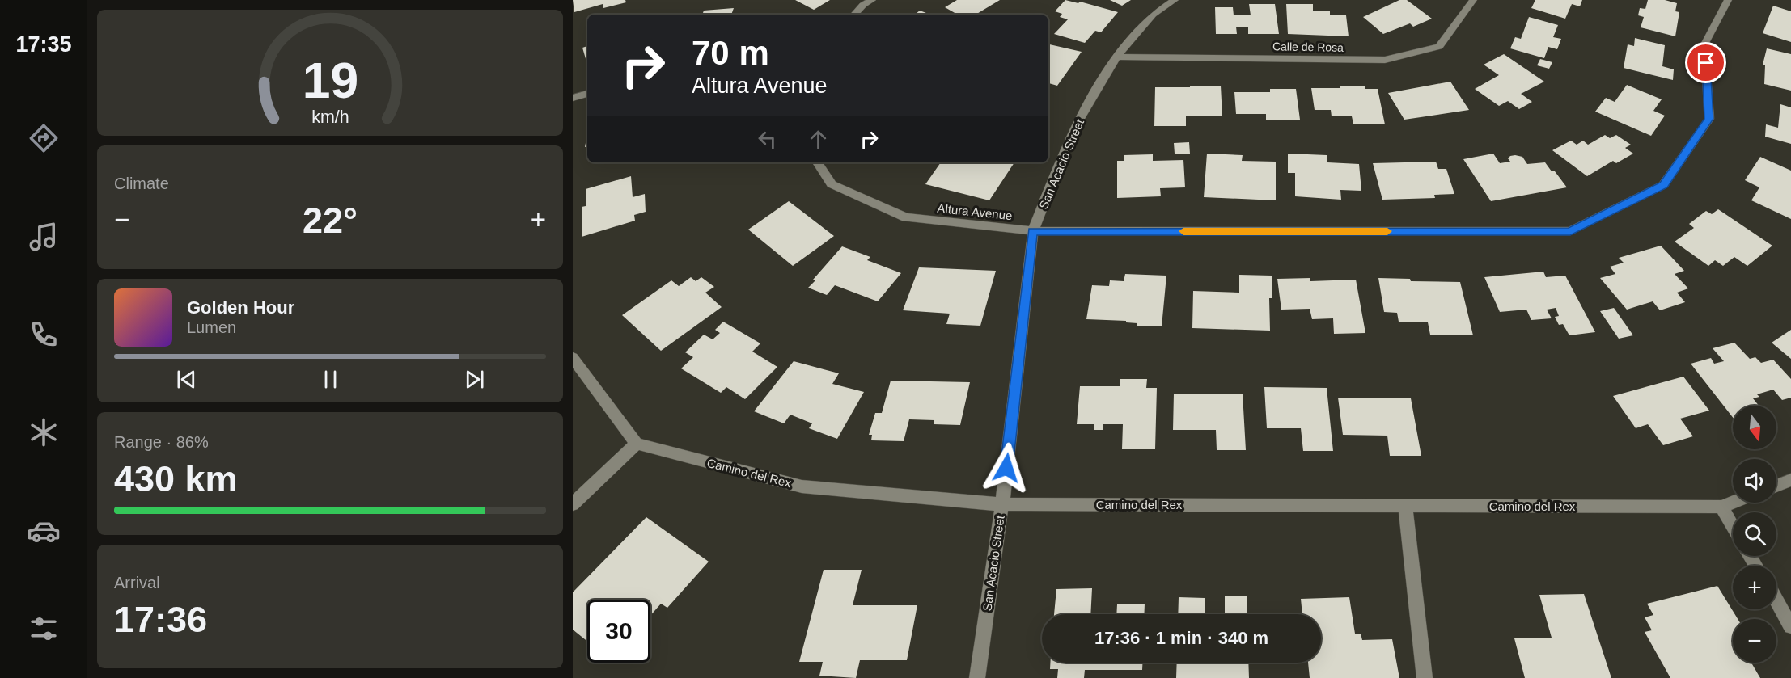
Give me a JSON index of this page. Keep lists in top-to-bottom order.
{
  "streets": {
    "street": [
      "Calle de Rosa",
      "San Acacio Street",
      "Altura Avenue",
      "Camino del Rex"
    ]
  },
  "crossings": [
    ["Calle de Rosa", "San Acacio Street"],
    ["San Acacio Street", "Altura Avenue"],
    ["San Acacio Street", "Camino del Rex"]
  ],
  "north": "bottom",
  "page": {
    "tabs": "17:35",
    "turn": ["70 m", "Altura Avenue"],
    "tile": [
      "Climate",
      ["Range · 86%", "430 km"],
      ["Arrival", "17:36"]
    ],
    "heat": ["−", "22°", "+"],
    "song": ["Golden Hour", "Lumen"],
    "map_buttons": ["+", "−"],
    "limit": "30",
    "trip": "17:36 · 1 min · 340 m",
    "gauge": ["19", "km/h"]
  }
}
